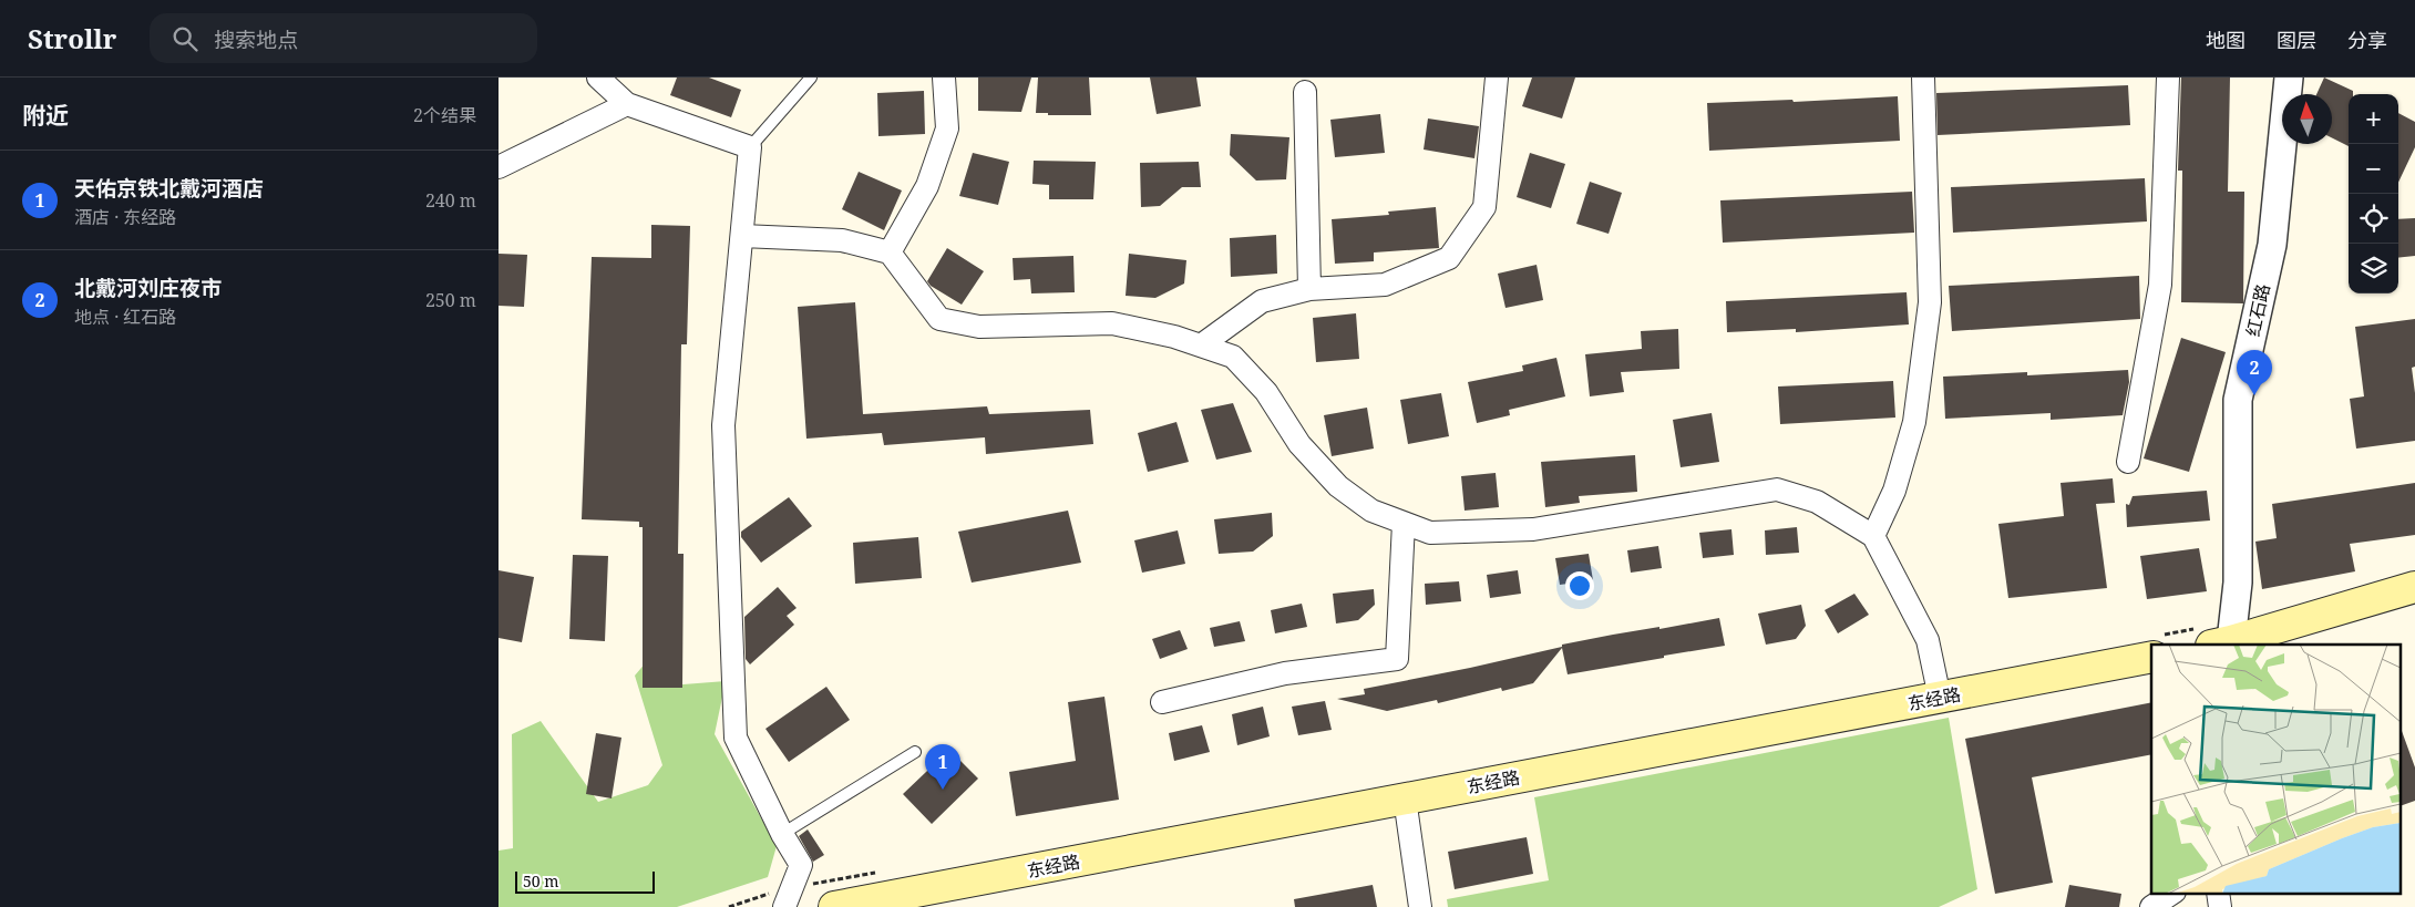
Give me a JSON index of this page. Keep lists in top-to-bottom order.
{
  "streets": {
    "main road": ["东经路"],
    "street": ["红石路"]
  },
  "scale_bar": "50 m",
  "north": "top",
  "page": {
    "header": "Strollr",
    "search": "搜索地点",
    "nav": ["地图", "图层", "分享"],
    "heading": ["附近", "2个结果"],
    "map_buttons": ["+", "−"],
    "list": [
      {
        "mark": "1",
        "name": "天佑京铁北戴河酒店",
        "note": "酒店 · 东经路",
        "value": "240 m"
      },
      {
        "mark": "2",
        "name": "北戴河刘庄夜市",
        "note": "地点 · 红石路",
        "value": "250 m"
      }
    ],
    "pins": ["2", "1"],
    "scale": "50 m"
  }
}
